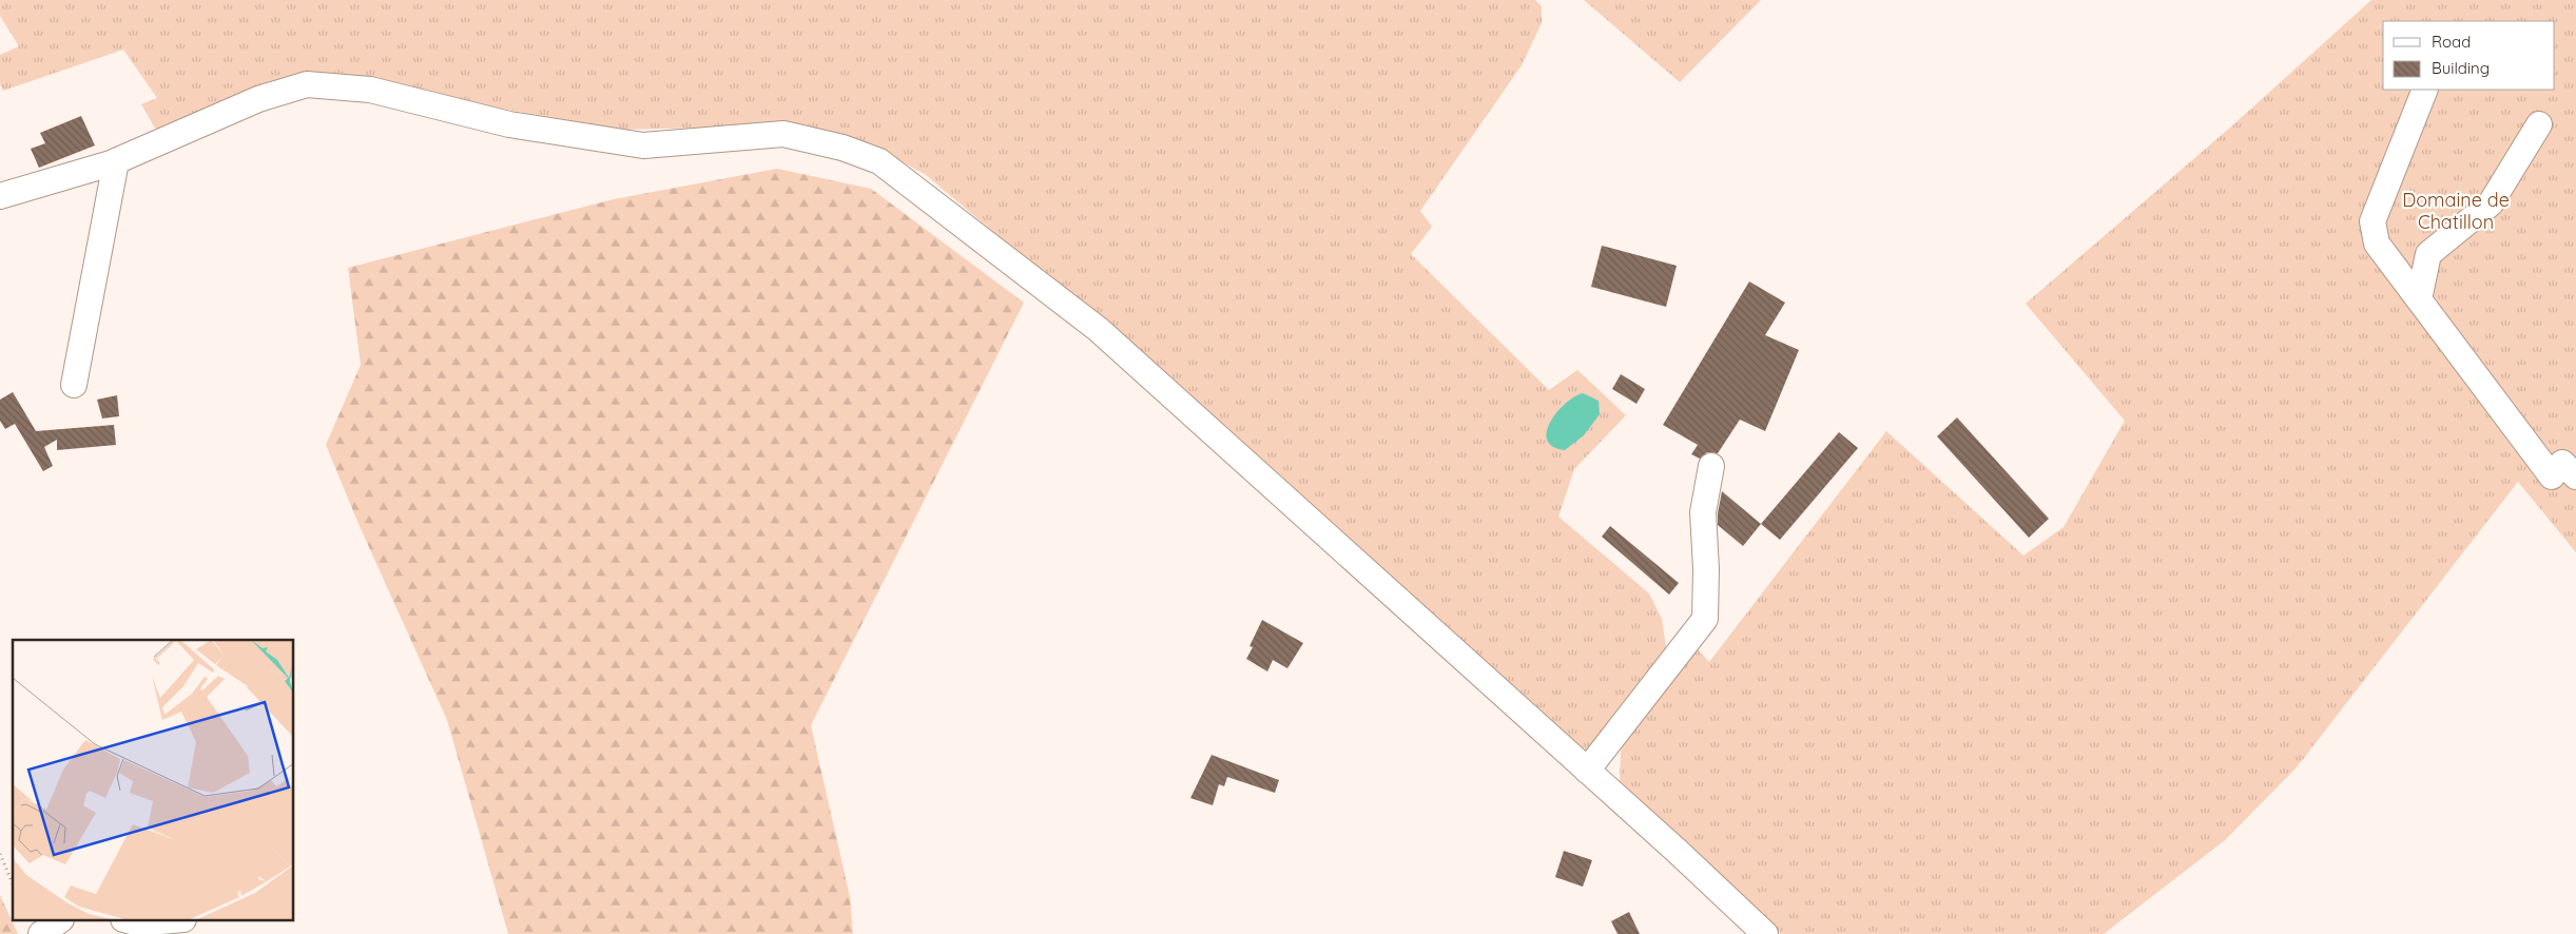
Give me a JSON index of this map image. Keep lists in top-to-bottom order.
{
  "parks": ["Domaine de Chatillon"],
  "legend": ["Road", "Building"]
}
